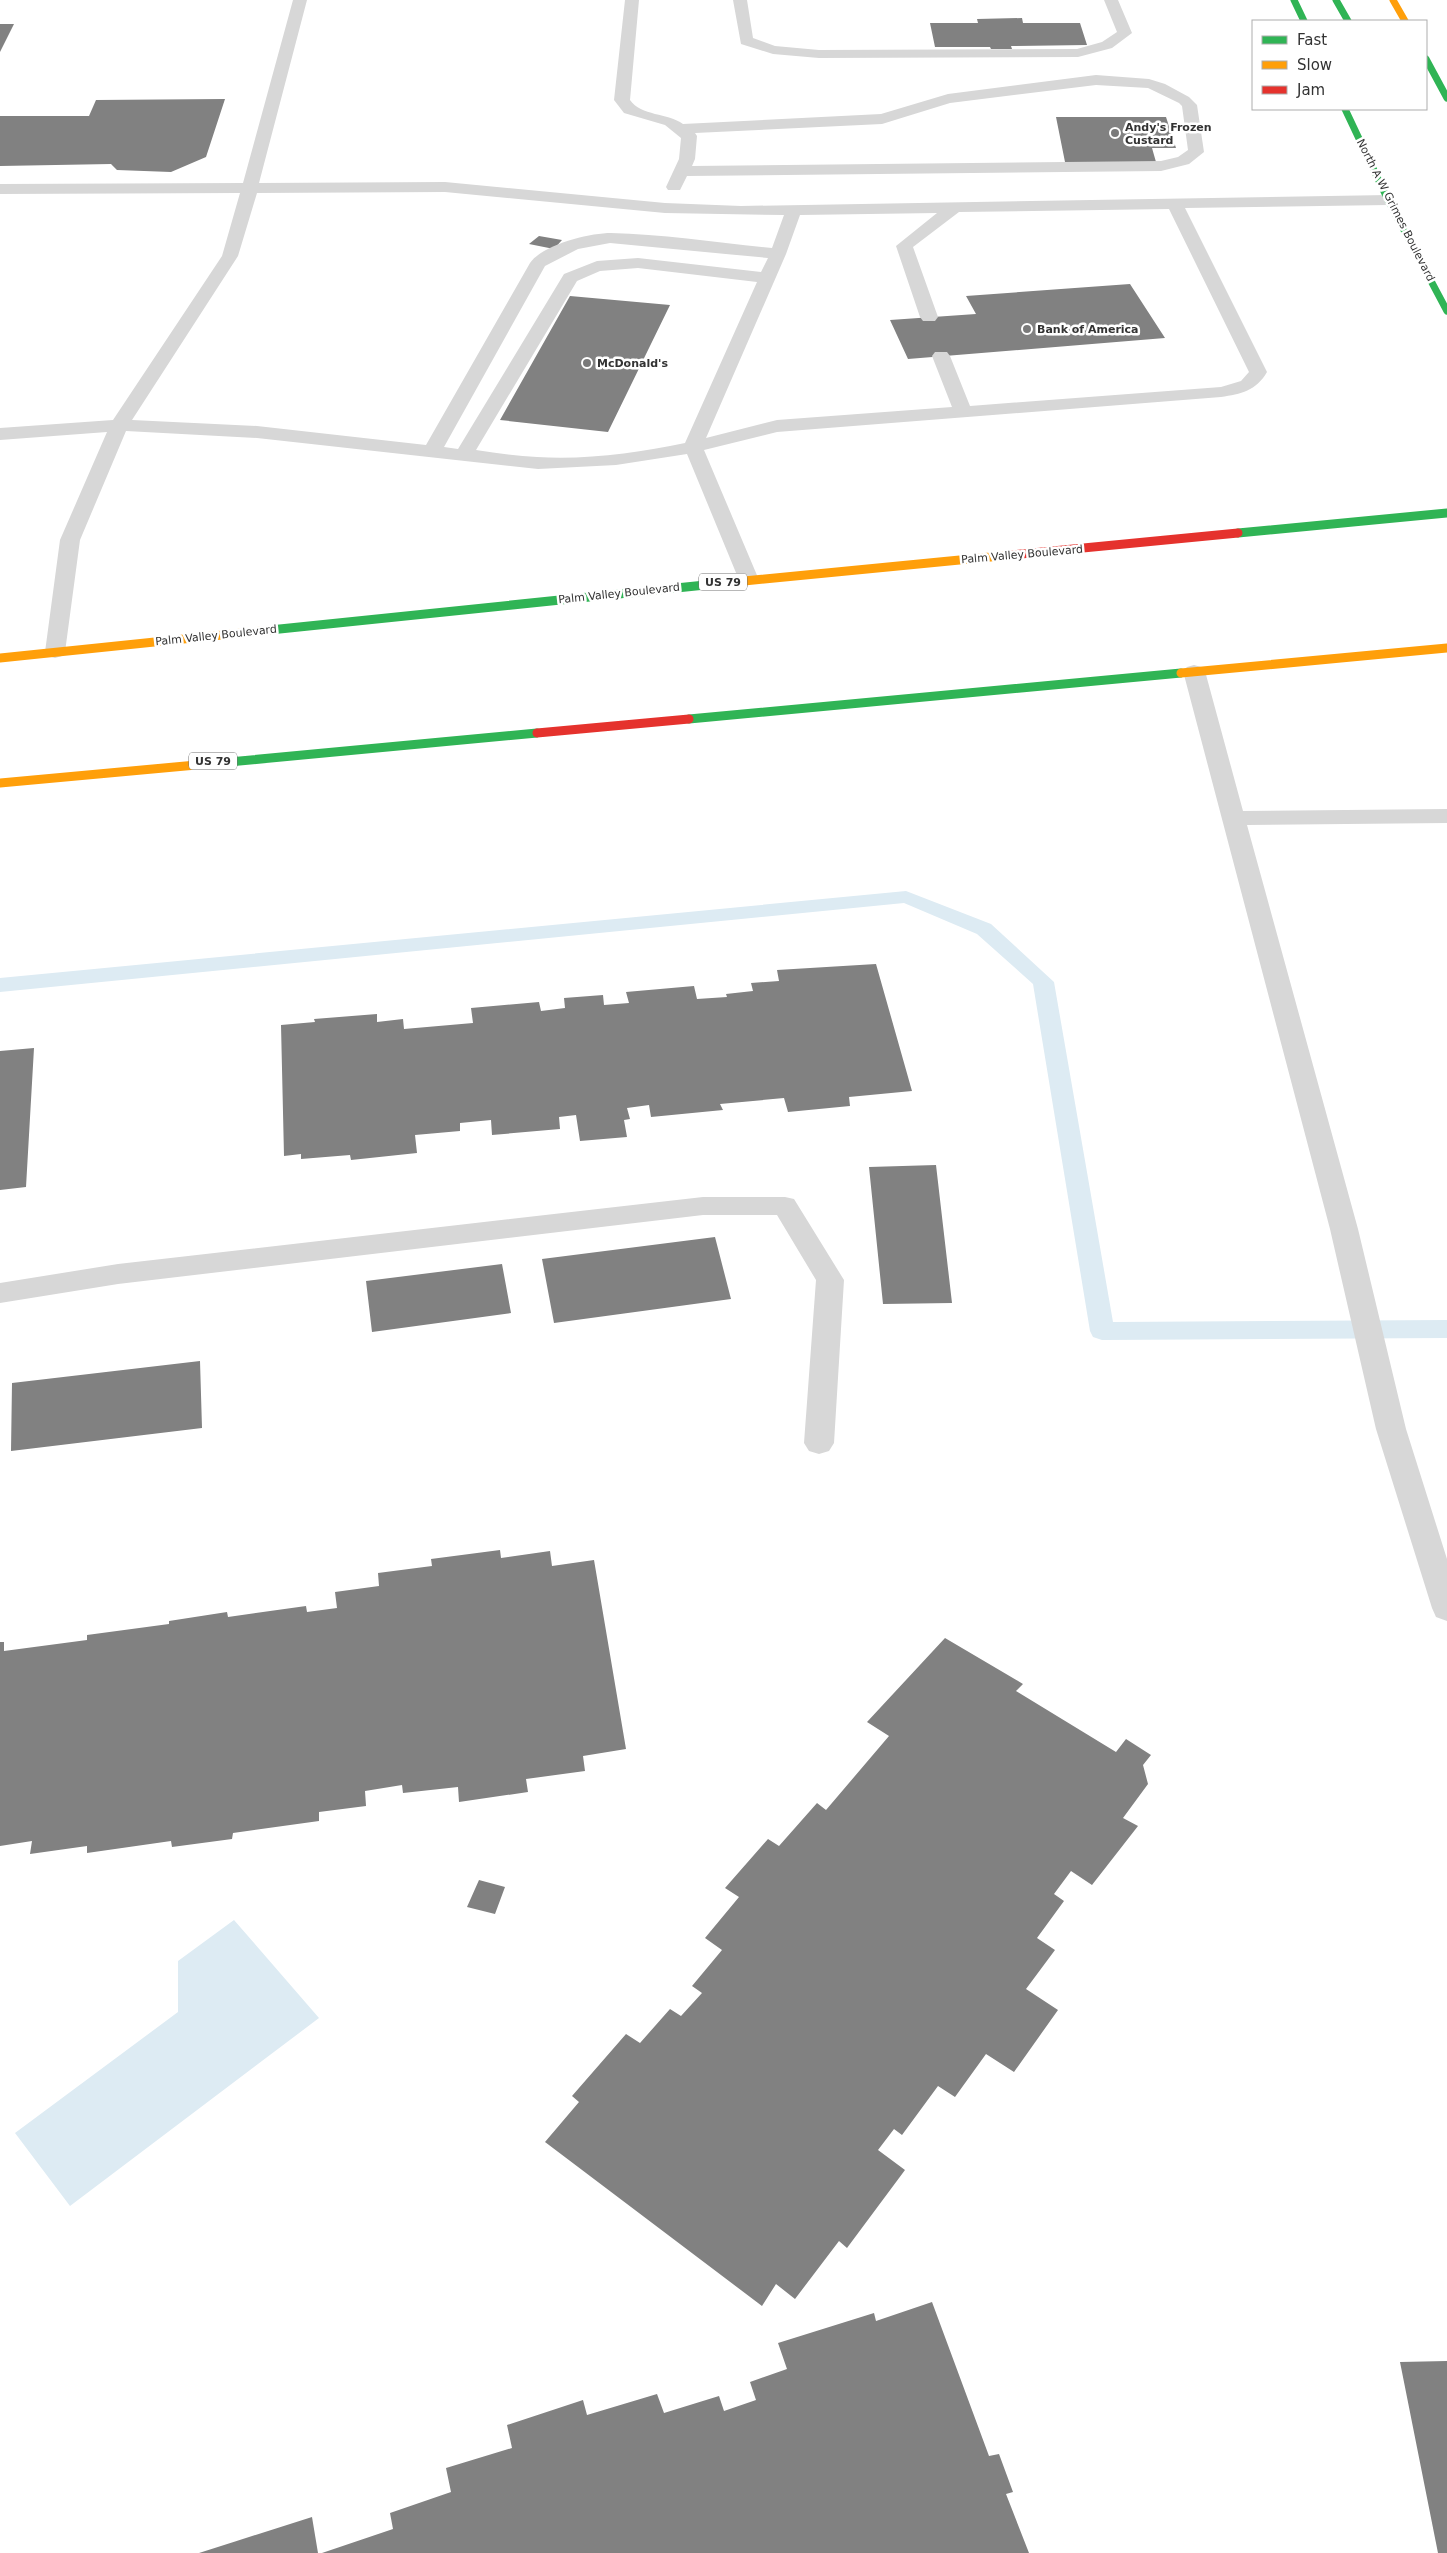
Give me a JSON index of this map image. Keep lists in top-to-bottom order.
{
  "streets": {
    "main road": ["North A W Grimes Boulevard", "Palm Valley Boulevard", "US 79"]
  },
  "places": ["Andy's Frozen Custard", "Bank of America", "McDonald's"],
  "legend": ["Fast", "Slow", "Jam"]
}
